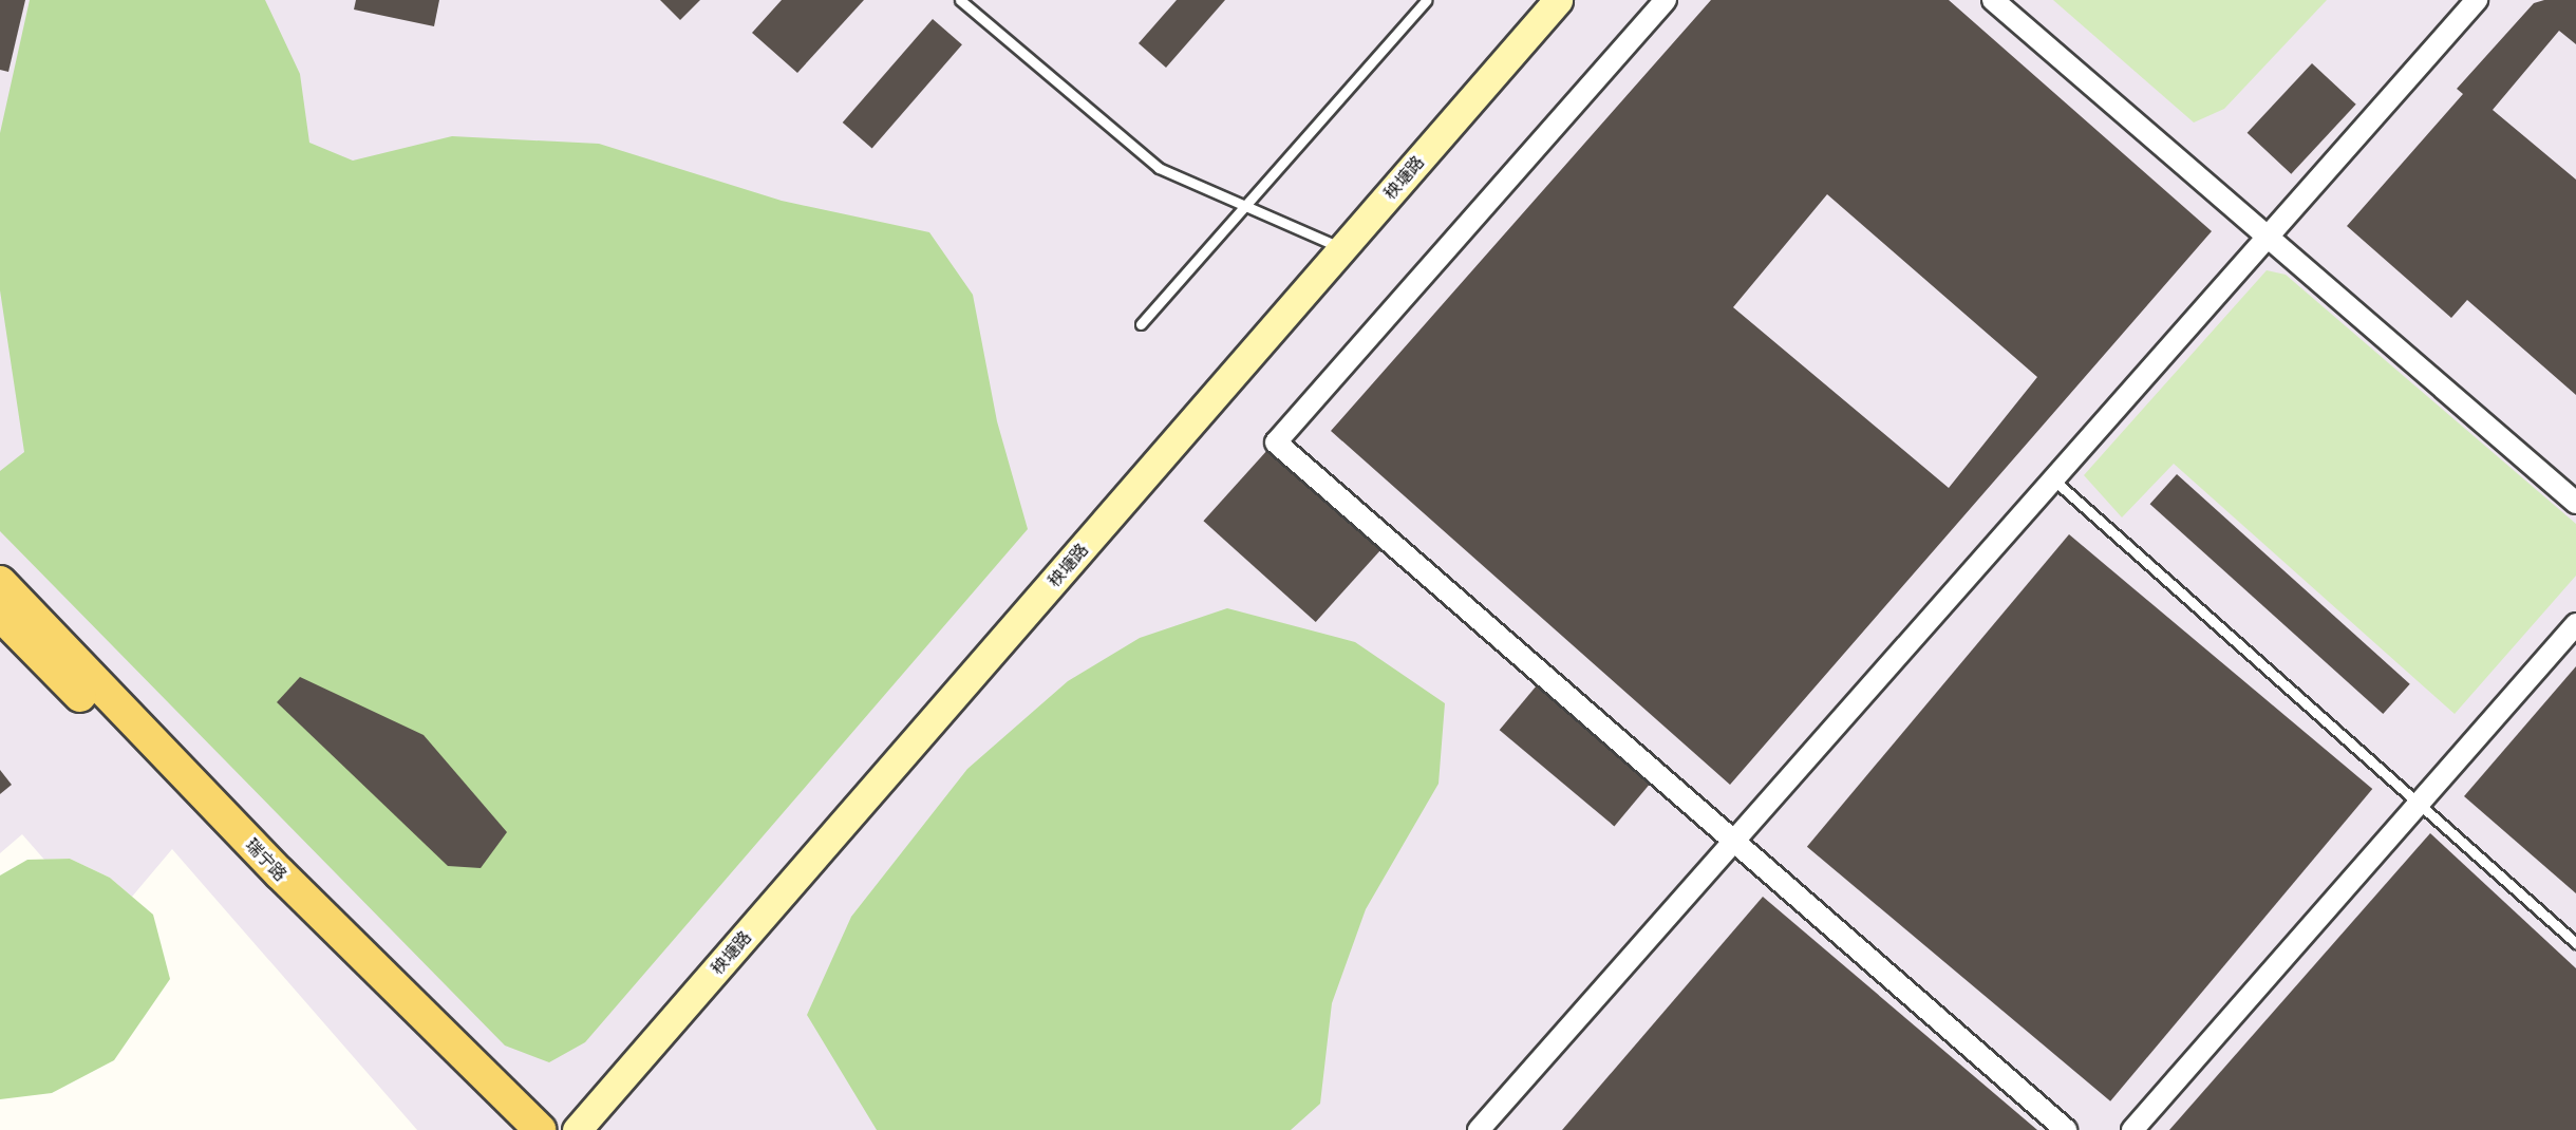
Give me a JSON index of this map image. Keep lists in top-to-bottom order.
{
  "streets": {
    "main road": ["秧塘路", "瑞宁路"]
  }
}
